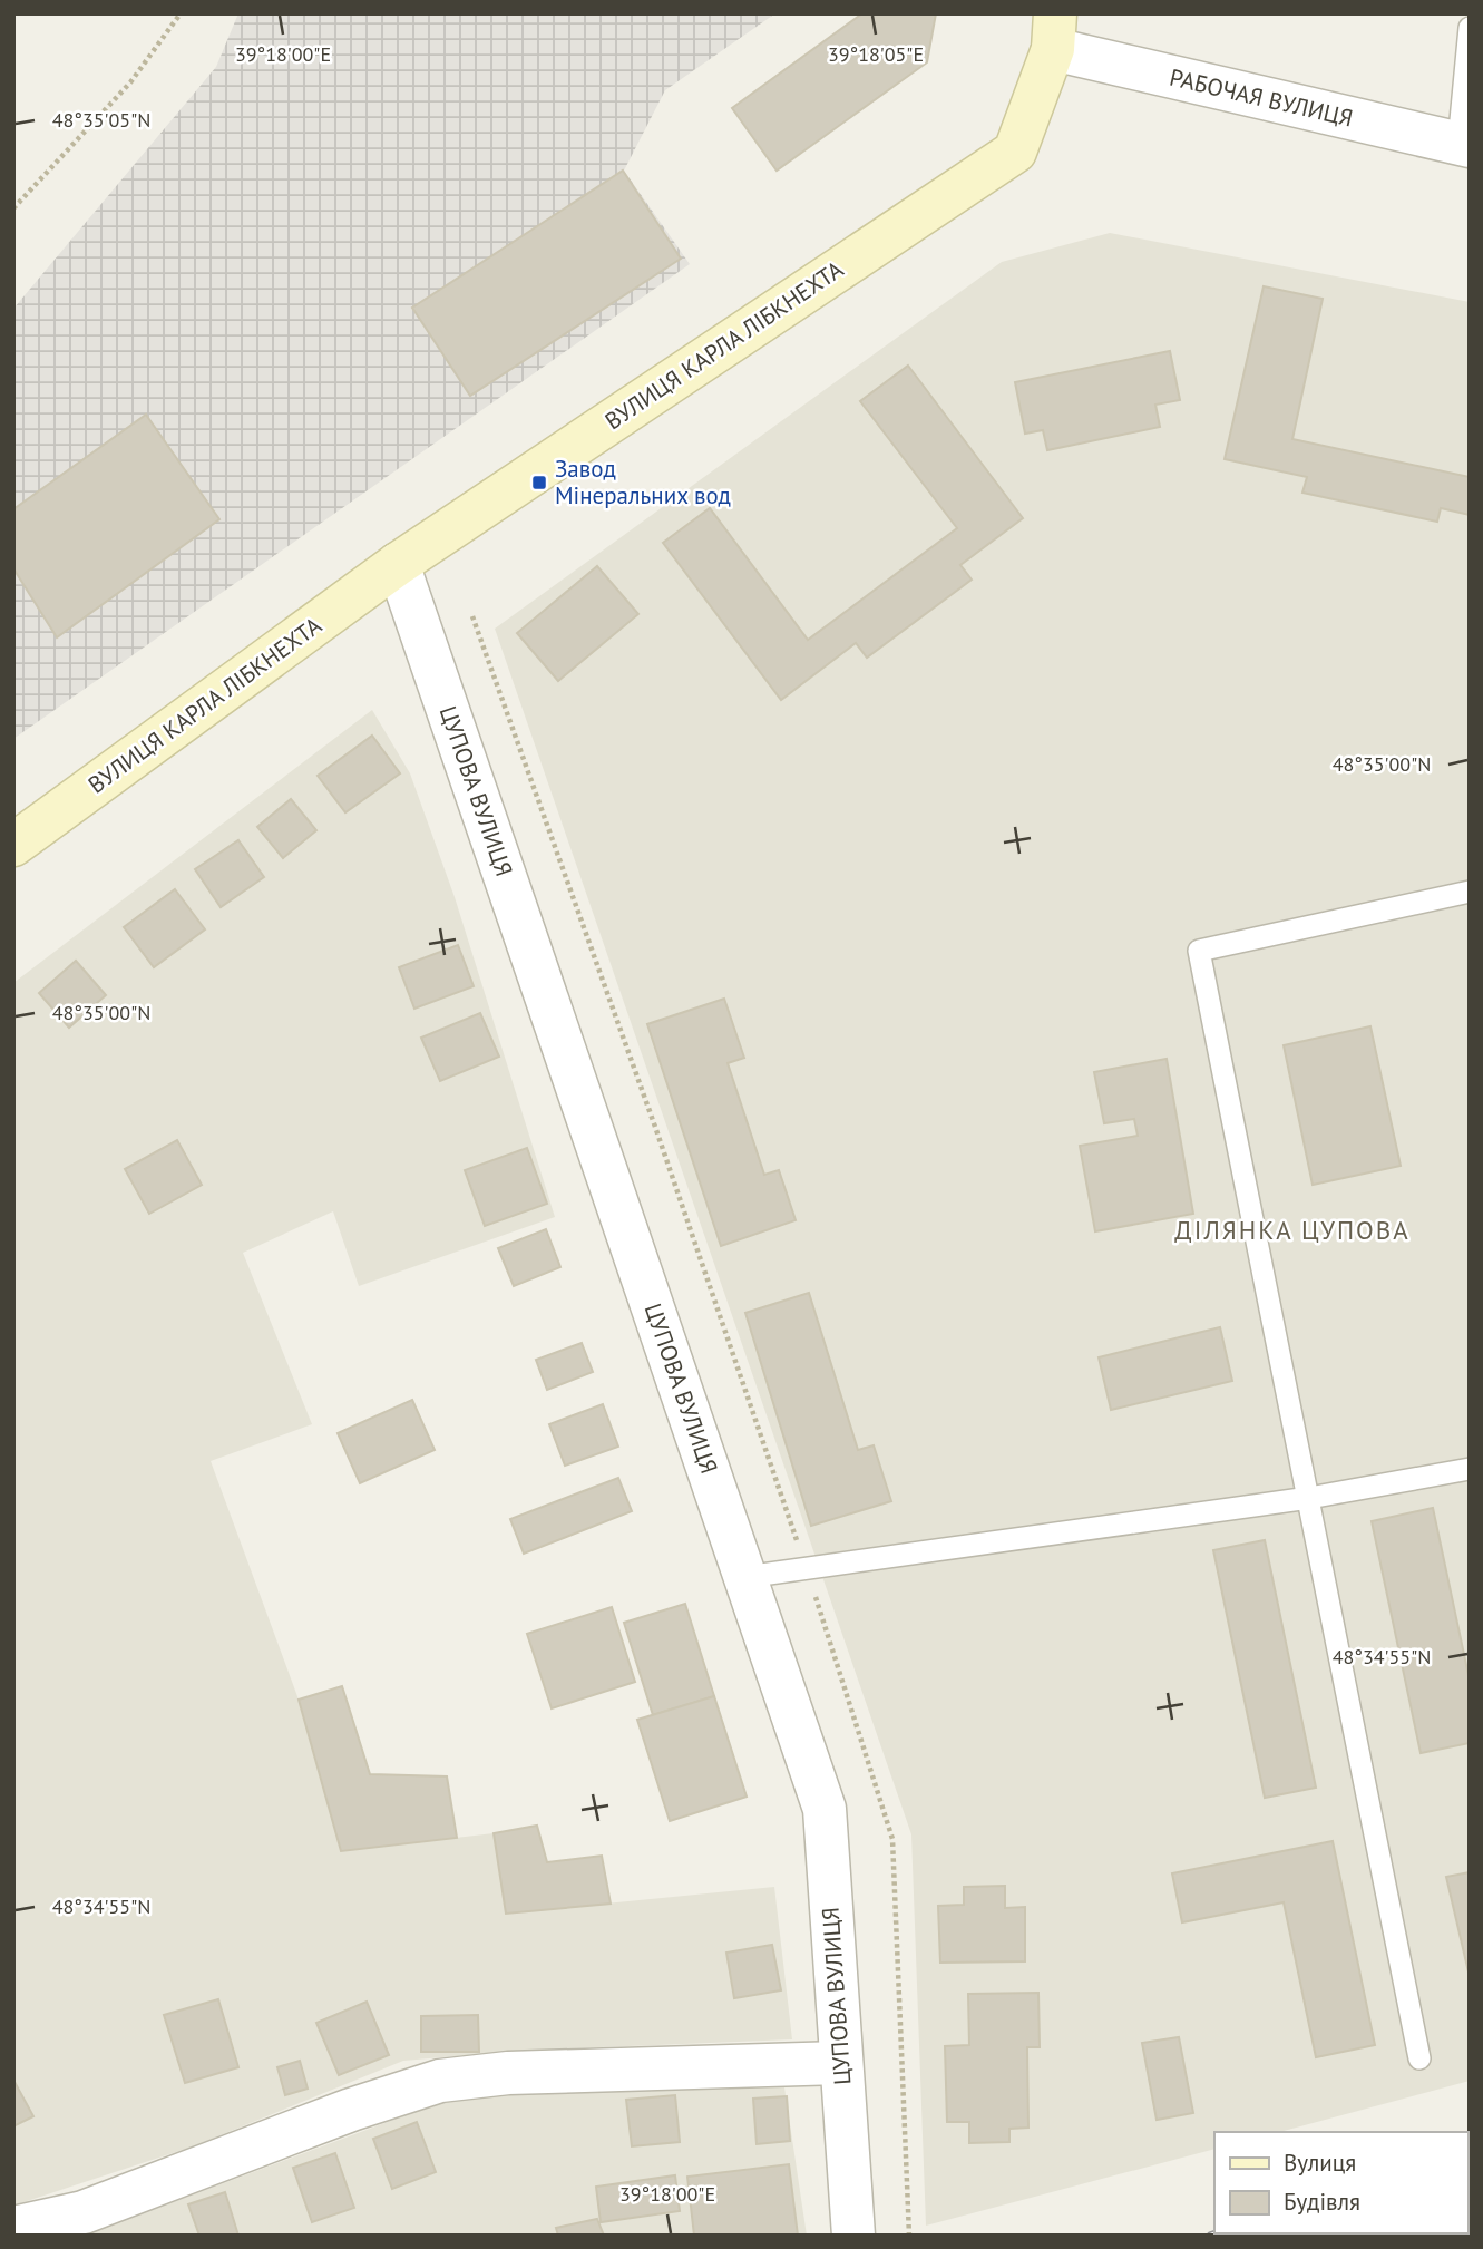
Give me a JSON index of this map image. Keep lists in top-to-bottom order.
{
  "streets": {
    "street": ["РАБОЧАЯ ВУЛИЦЯ", "ВУЛИЦЯ КАРЛА ЛІБКНЕХТА", "ЦУПОВА ВУЛИЦЯ"]
  },
  "crossings": [
    ["РАБОЧАЯ ВУЛИЦЯ", "ВУЛИЦЯ КАРЛА ЛІБКНЕХТА"],
    ["ВУЛИЦЯ КАРЛА ЛІБКНЕХТА", "ЦУПОВА ВУЛИЦЯ"]
  ],
  "districts": ["ДІЛЯНКА ЦУПОВА"],
  "places": {
    "transit": ["Завод Мінеральних вод"]
  },
  "legend": ["Вулиця", "Будівля"],
  "coordinates": [
    "39°18'00\"E",
    "39°18'05\"E",
    "48°35'05\"N",
    "48°35'00\"N",
    "48°34'55\"N"
  ]
}
